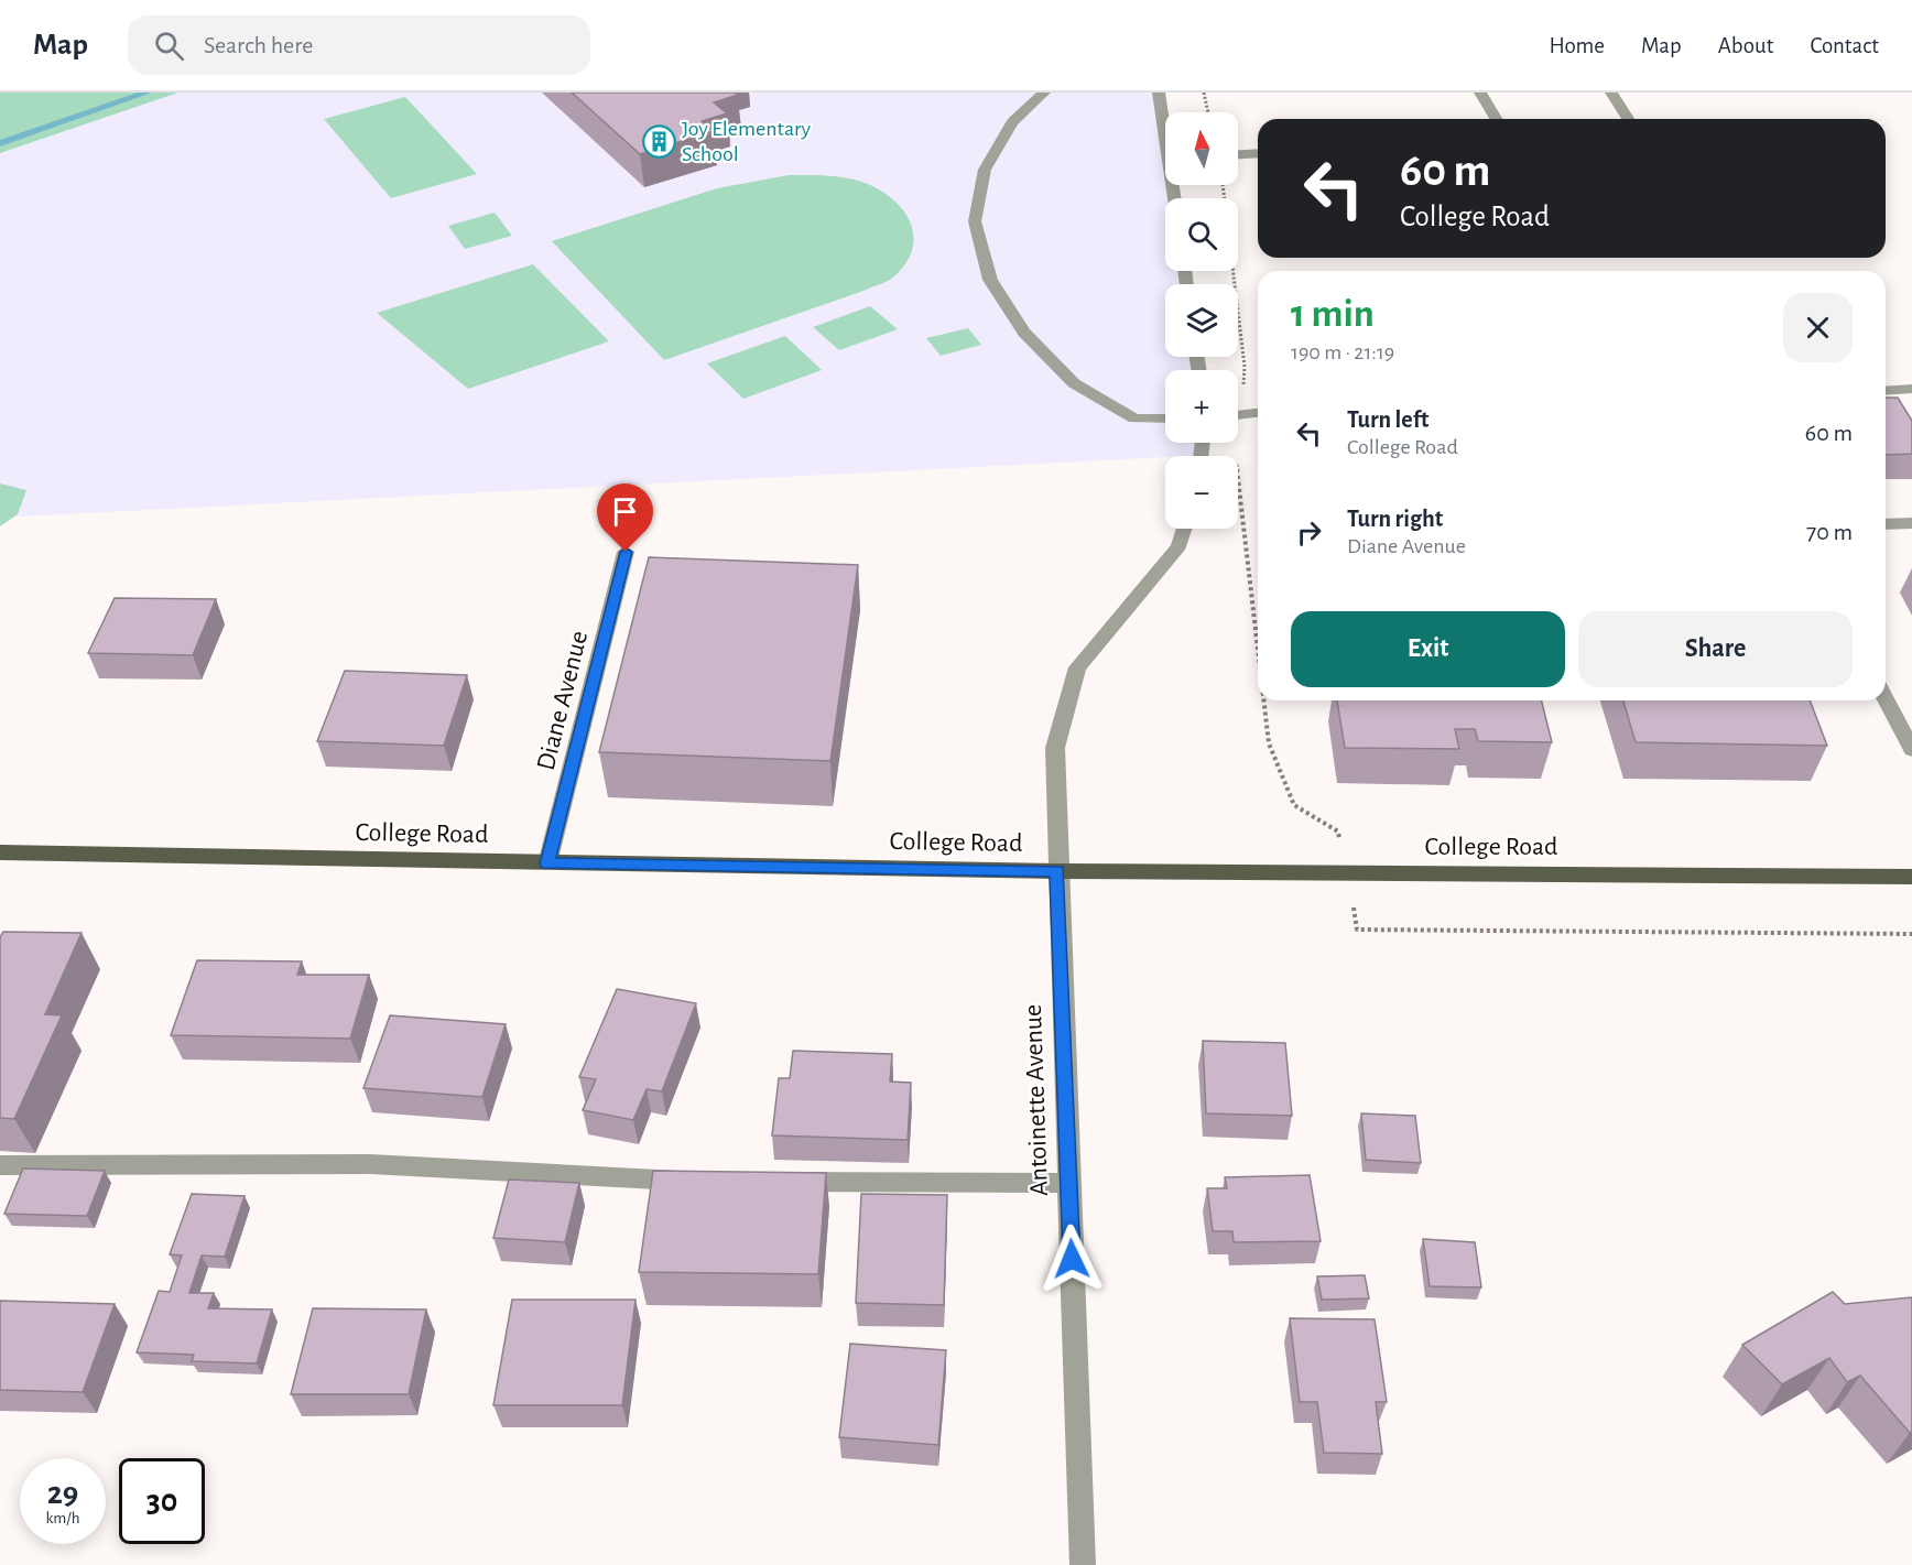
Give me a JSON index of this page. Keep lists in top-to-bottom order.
{
  "streets": {
    "main road": ["College Road"],
    "street": ["Diane Avenue", "Antoinette Avenue"]
  },
  "crossings": [
    ["Diane Avenue", "College Road"],
    ["College Road", "Antoinette Avenue"]
  ],
  "places": {
    "building": ["Joy Elementary School"]
  },
  "north": "top",
  "page": {
    "header": "Map",
    "search": "Search here",
    "nav": [
      "Home",
      "Map",
      "About",
      "Contact"
    ],
    "map_buttons": ["+", "−"],
    "turn": ["60 m", "College Road"],
    "heading": ["1 min", "190 m · 21:19"],
    "list": [
      {
        "name": "Turn left",
        "note": "College Road",
        "value": "60 m"
      },
      {
        "name": "Turn right",
        "note": "Diane Avenue",
        "value": "70 m"
      }
    ],
    "buttons": ["Exit", "Share"],
    "speed": "29 km/h",
    "limit": "30"
  }
}
